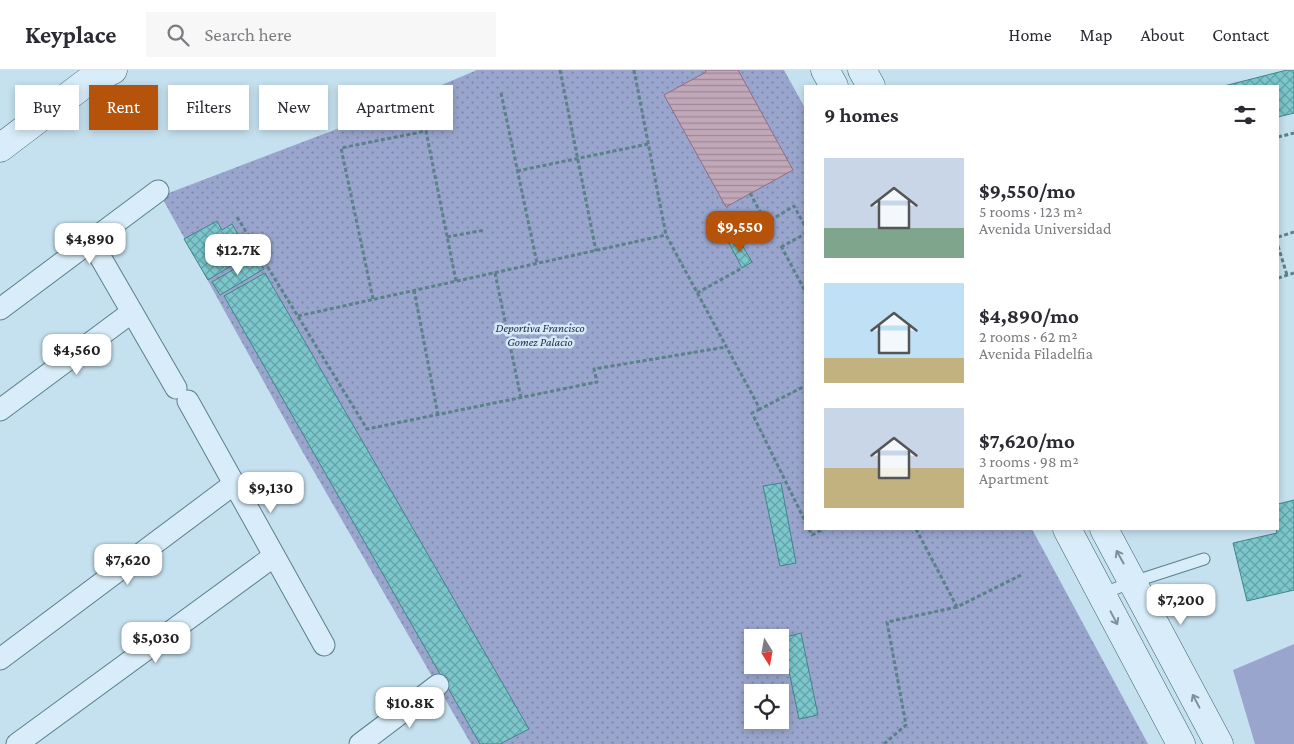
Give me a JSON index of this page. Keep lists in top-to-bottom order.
{
  "parks": ["Deportiva Francisco Gomez Palacio"],
  "north": "bottom",
  "page": {
    "header": "Keyplace",
    "search": "Search here",
    "nav": [
      "Home",
      "Map",
      "About",
      "Contact"
    ],
    "chip": [
      "Buy",
      "Rent",
      "Filters",
      "New",
      "Apartment"
    ],
    "heading": "9 homes",
    "list": [
      {
        "name": "$9,550/mo",
        "note": "5 rooms · 123 m² · Avenida Universidad"
      },
      {
        "name": "$4,890/mo",
        "note": "2 rooms · 62 m² · Avenida Filadelfia"
      },
      {
        "name": "$7,620/mo",
        "note": "3 rooms · 98 m² · Apartment"
      }
    ],
    "price": [
      "$9,550",
      "$4,890",
      "$12.7K",
      "$4,560",
      "$9,130",
      "$7,620",
      "$7,200",
      "$5,030",
      "$10.8K"
    ]
  }
}
